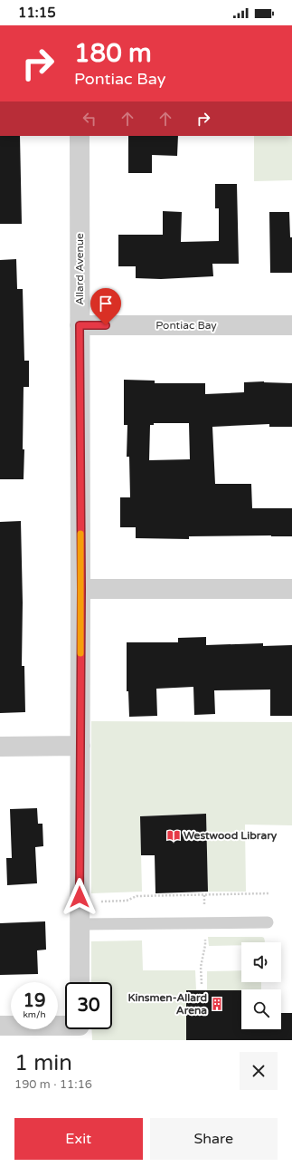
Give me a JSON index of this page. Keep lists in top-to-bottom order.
{
  "streets": {
    "street": ["Allard Avenue", "Pontiac Bay"]
  },
  "crossings": [
    ["Allard Avenue", "Pontiac Bay"]
  ],
  "places": {
    "library": ["Westwood Library"],
    "building": ["Kinsmen-Allard Arena"]
  },
  "page": {
    "status": "11:15",
    "turn": ["180 m", "Pontiac Bay"],
    "speed": "19 km/h",
    "limit": "30",
    "heading": ["1 min", "190 m · 11:16"],
    "buttons": ["Exit", "Share"]
  }
}
